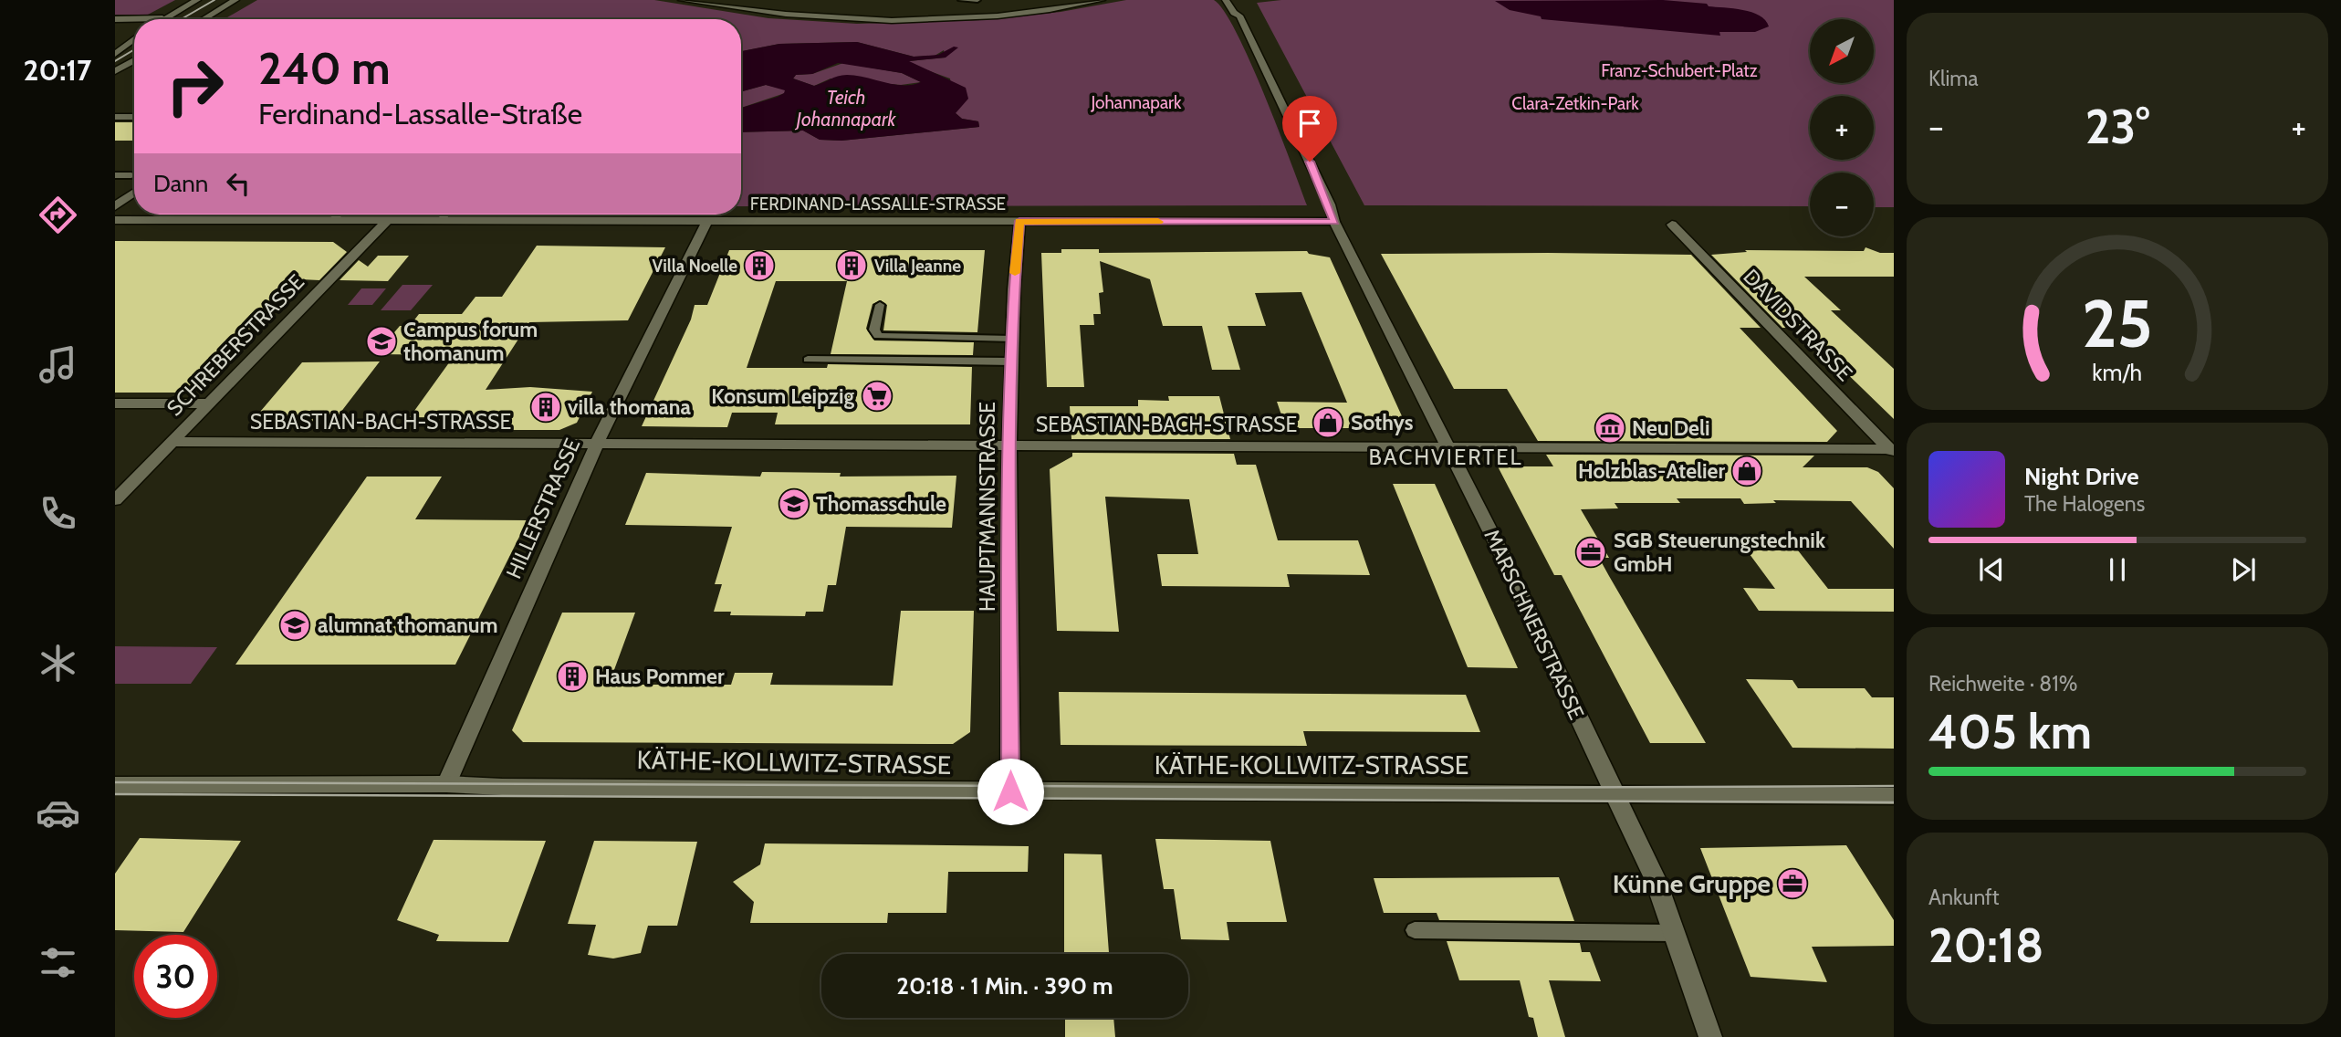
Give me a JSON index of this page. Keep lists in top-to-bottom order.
{
  "streets": {
    "street": [
      "FERDINAND-LASSALLE-STRASSE",
      "DAVIDSTRASSE",
      "SCHREBERSTRASSE",
      "SEBASTIAN-BACH-STRASSE",
      "HAUPTMANNSTRASSE",
      "HILLERSTRASSE",
      "MARSCHNERSTRASSE",
      "KÄTHE-KOLLWITZ-STRASSE"
    ]
  },
  "crossings": [
    ["FERDINAND-LASSALLE-STRASSE", "SCHREBERSTRASSE"],
    ["FERDINAND-LASSALLE-STRASSE", "HAUPTMANNSTRASSE"],
    ["FERDINAND-LASSALLE-STRASSE", "HILLERSTRASSE"],
    ["FERDINAND-LASSALLE-STRASSE", "MARSCHNERSTRASSE"],
    ["DAVIDSTRASSE", "SEBASTIAN-BACH-STRASSE"],
    ["SCHREBERSTRASSE", "SEBASTIAN-BACH-STRASSE"],
    ["SEBASTIAN-BACH-STRASSE", "HAUPTMANNSTRASSE"],
    ["SEBASTIAN-BACH-STRASSE", "HILLERSTRASSE"],
    ["SEBASTIAN-BACH-STRASSE", "MARSCHNERSTRASSE"],
    ["HAUPTMANNSTRASSE", "KÄTHE-KOLLWITZ-STRASSE"],
    ["HILLERSTRASSE", "KÄTHE-KOLLWITZ-STRASSE"],
    ["MARSCHNERSTRASSE", "KÄTHE-KOLLWITZ-STRASSE"]
  ],
  "districts": ["BACHVIERTEL"],
  "water": ["Teich Johannapark"],
  "parks": ["Franz-Schubert-Platz", "Johannapark", "Clara-Zetkin-Park"],
  "places": {
    "building": [
      "Villa Noelle",
      "Villa Jeanne",
      "villa thomana",
      "Haus Pommer"
    ],
    "school or university": ["Campus forum thomanum", "Thomasschule", "alumnat thomanum"],
    "supermarket": ["Konsum Leipzig"],
    "shop": ["Sothys", "Holzblas-Atelier"],
    "museum": ["Neu Deli"],
    "office": ["SGB Steuerungstechnik GmbH", "Künne Gruppe"]
  },
  "north": "bottom left",
  "page": {
    "tabs": "20:17",
    "tile": [
      "Klima",
      ["Reichweite · 81%", "405 km"],
      ["Ankunft", "20:18"]
    ],
    "map_buttons": ["+", "−"],
    "turn": ["240 m", "Ferdinand-Lassalle-Straße"],
    "heat": ["−", "23°", "+"],
    "then": "Dann",
    "song": ["Night Drive", "The Halogens"],
    "limit": "30",
    "trip": "20:18 · 1 Min. · 390 m",
    "gauge": ["25", "km/h"]
  }
}
